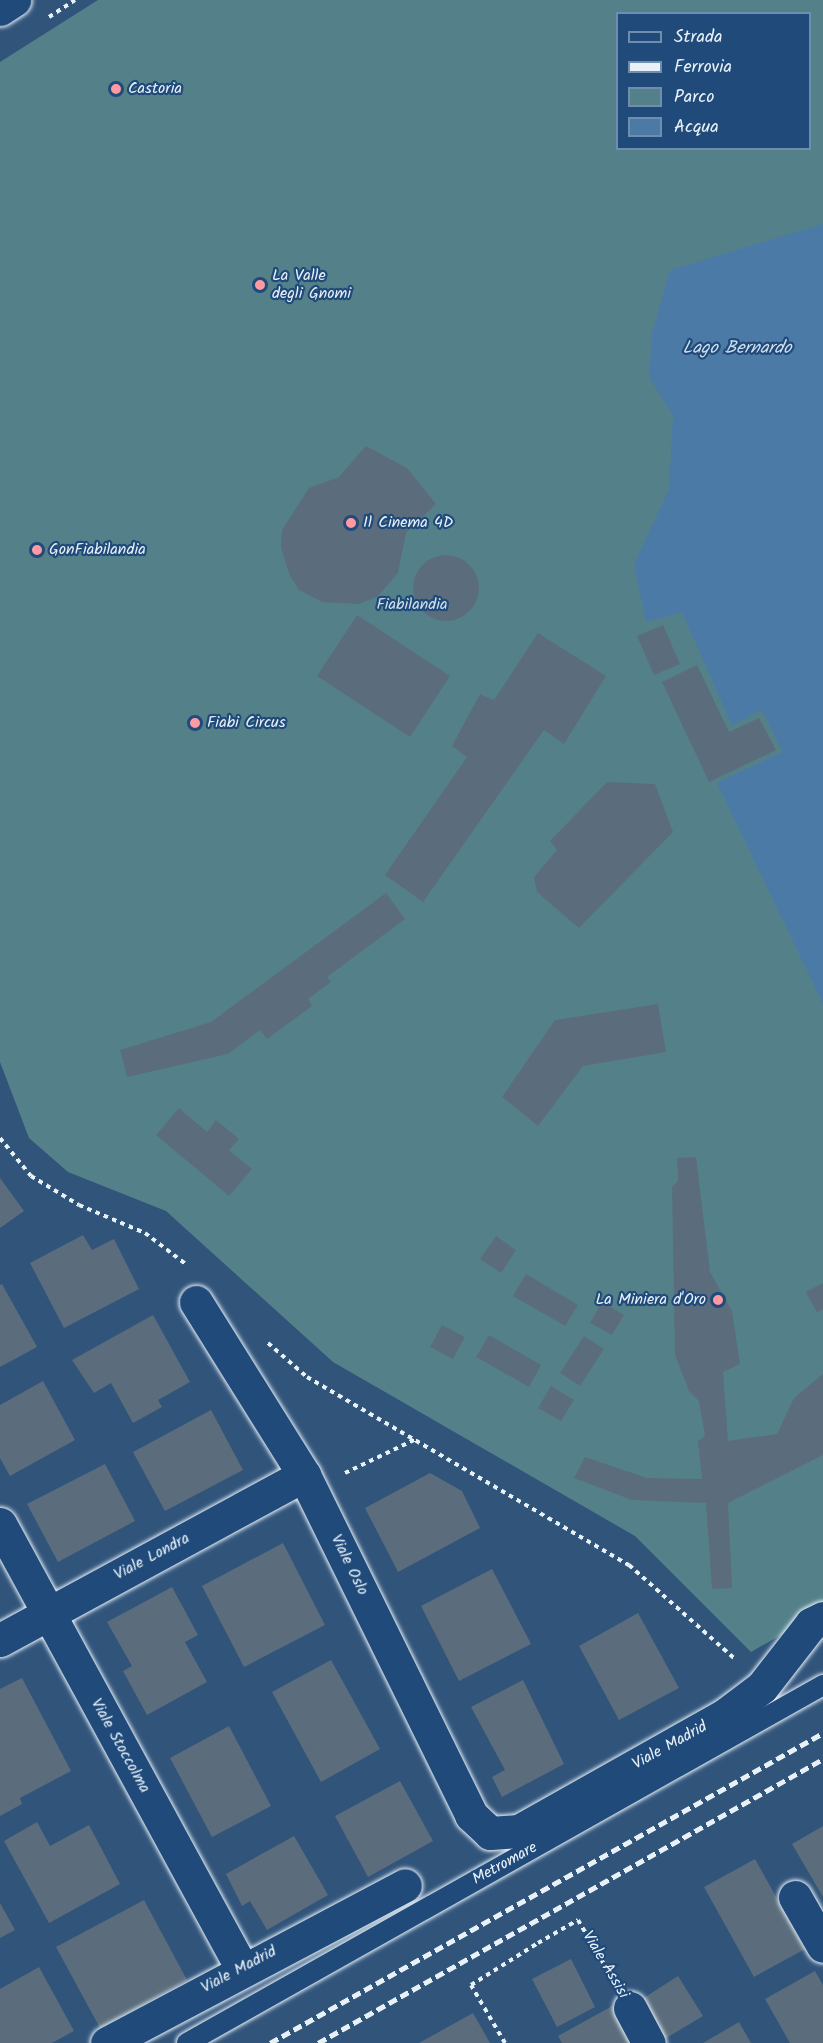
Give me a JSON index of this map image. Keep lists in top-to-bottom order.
{
  "streets": {
    "street": [
      "Viale Londra",
      "Viale Oslo",
      "Viale Stoccolma",
      "Viale Madrid",
      "Viale Assisi"
    ],
    "lane": ["Metromare"]
  },
  "crossings": [
    ["Viale Londra", "Viale Oslo"],
    ["Viale Londra", "Viale Stoccolma"],
    ["Viale Oslo", "Viale Madrid"],
    ["Viale Stoccolma", "Viale Madrid"]
  ],
  "water": ["Lago Bernardo"],
  "parks": ["Fiabilandia"],
  "places": [
    "Castoria",
    "La Valle degli Gnomi",
    "Il Cinema 4D",
    "GonFiabilandia",
    "Fiabi Circus",
    "La Miniera d'Oro"
  ],
  "legend": [
    "Strada",
    "Ferrovia",
    "Parco",
    "Acqua"
  ]
}
